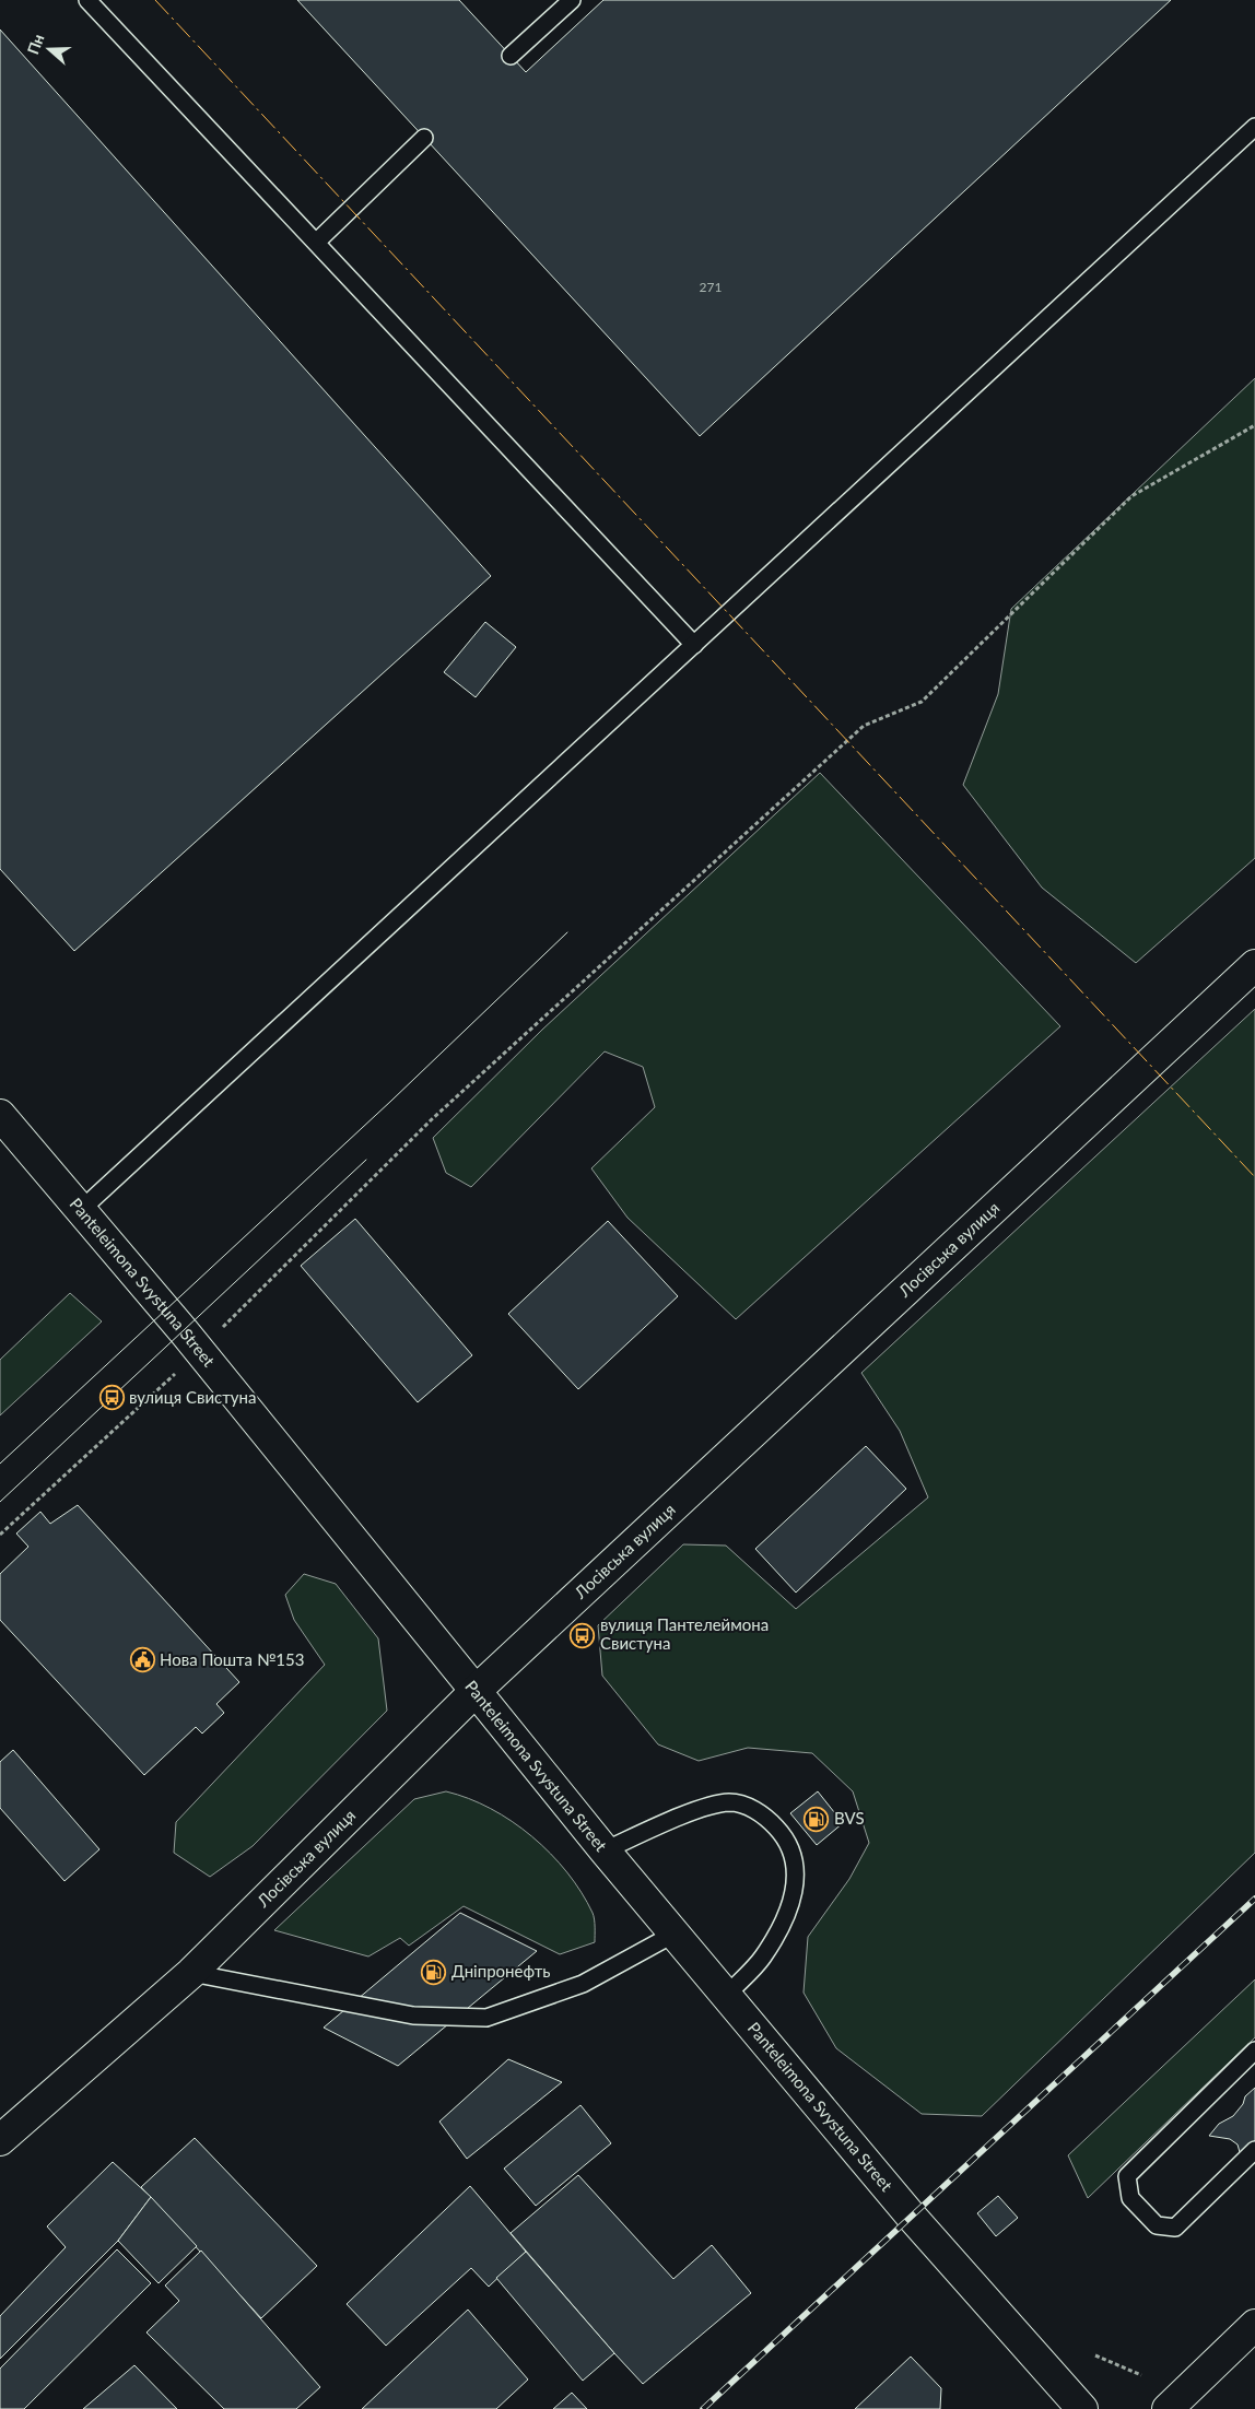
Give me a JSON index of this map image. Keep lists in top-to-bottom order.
{
  "streets": {
    "main road": ["Лосівська вулиця", "Panteleimona Svystuna Street"]
  },
  "crossings": [
    ["Лосівська вулиця", "Panteleimona Svystuna Street"]
  ],
  "places": {
    "bus stop": ["вулиця Свистуна", "вулиця Пантелеймона Свистуна"],
    "public building": ["Нова Пошта №153"],
    "fuel station": ["BVS", "Дніпронефть"]
  },
  "house_numbers": ["271"],
  "north": "left"
}
